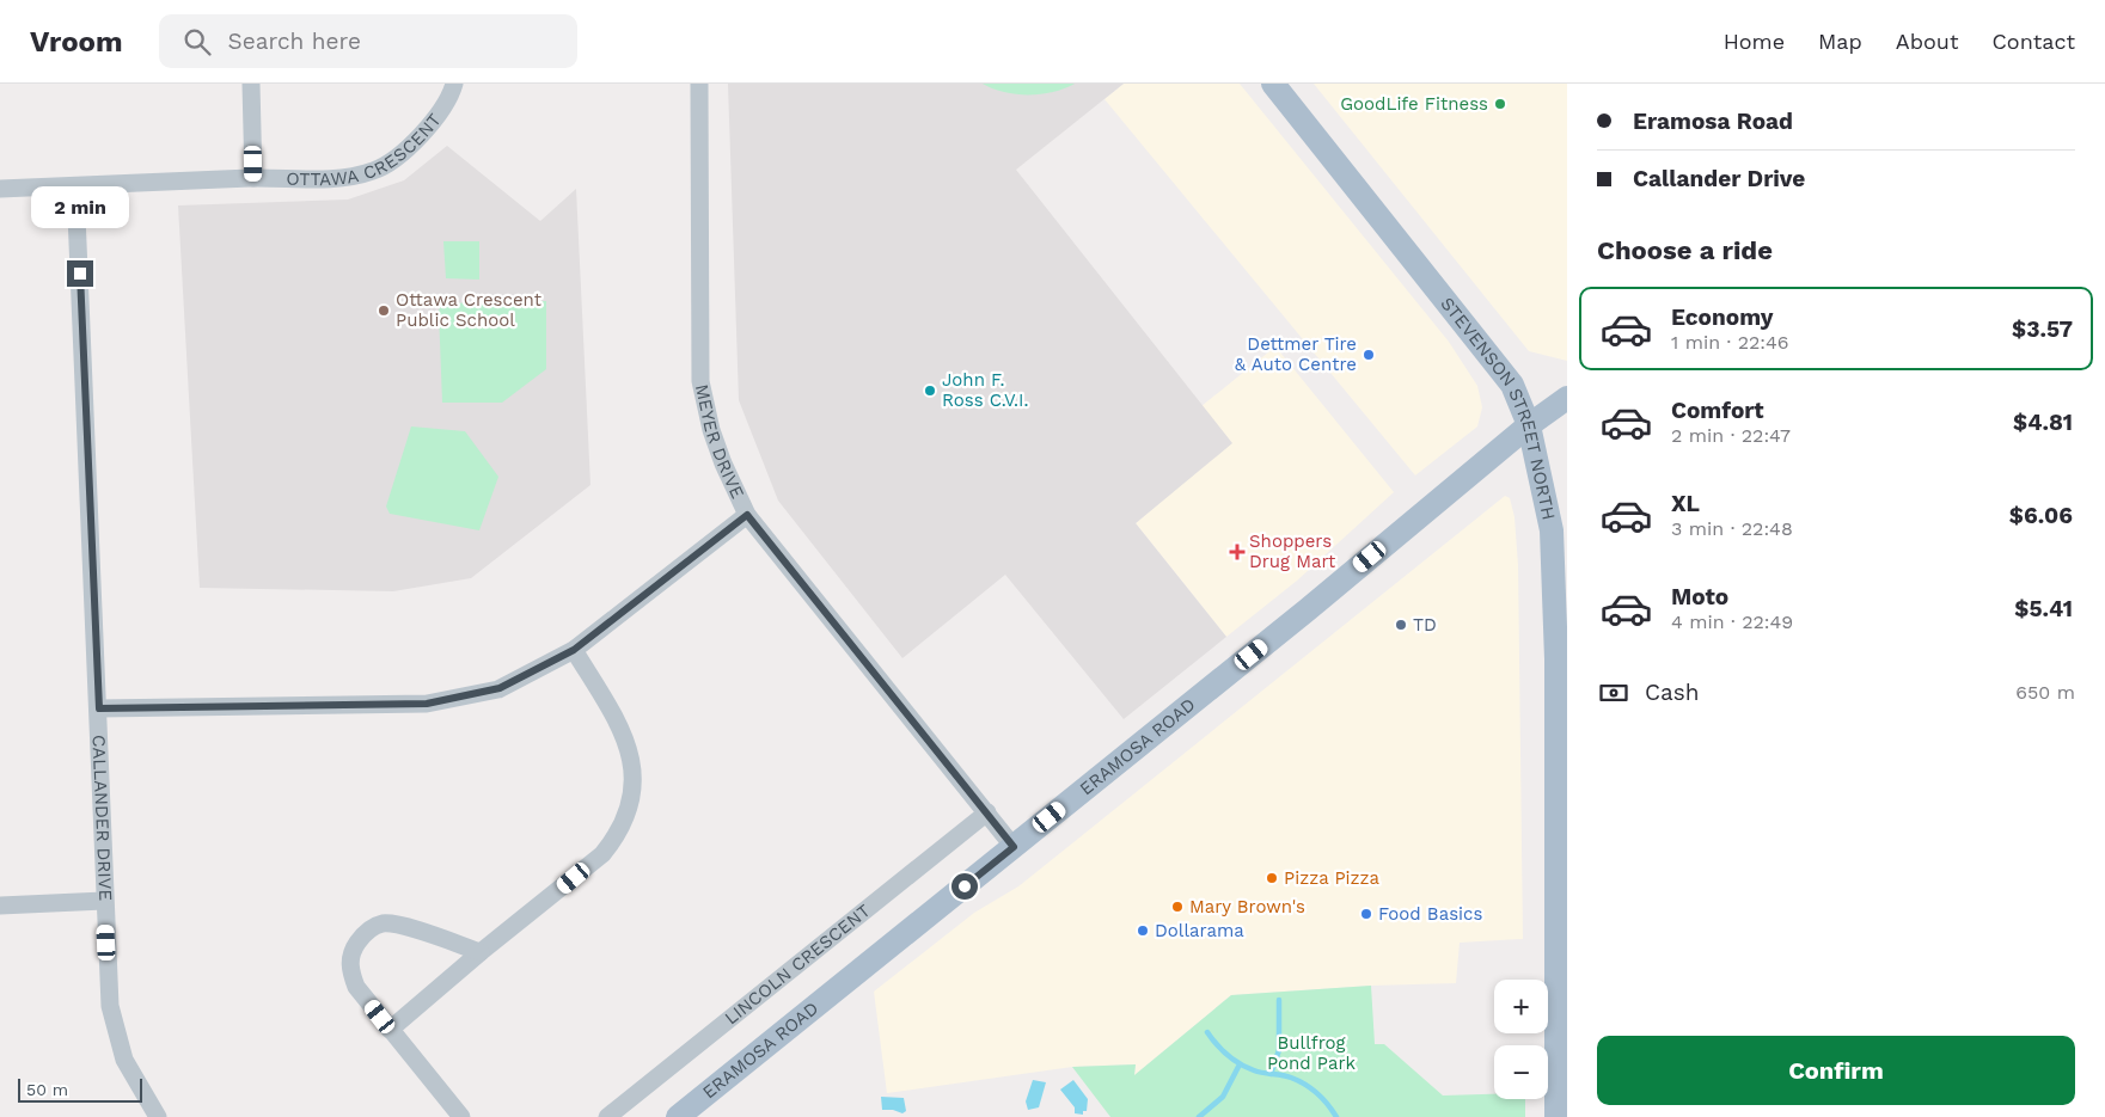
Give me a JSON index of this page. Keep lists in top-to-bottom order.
{
  "streets": {
    "main road": ["STEVENSON STREET NORTH", "ERAMOSA ROAD"],
    "street": [
      "OTTAWA CRESCENT",
      "MEYER DRIVE",
      "CALLANDER DRIVE",
      "LINCOLN CRESCENT"
    ]
  },
  "crossings": [
    ["OTTAWA CRESCENT", "CALLANDER DRIVE"],
    ["STEVENSON STREET NORTH", "ERAMOSA ROAD"],
    ["MEYER DRIVE", "ERAMOSA ROAD"],
    ["MEYER DRIVE", "LINCOLN CRESCENT"]
  ],
  "parks": ["Bullfrog Pond Park"],
  "places": {
    "other": [
      "GoodLife Fitness",
      "Ottawa Crescent Public School",
      "Dettmer Tire & Auto Centre",
      "John F. Ross C.V.I.",
      "TD",
      "Pizza Pizza",
      "Mary Brown's",
      "Food Basics",
      "Dollarama"
    ],
    "health": ["Shoppers Drug Mart"]
  },
  "scale_bar": "50 m",
  "page": {
    "header": "Vroom",
    "search": "Search here",
    "nav": [
      "Home",
      "Map",
      "About",
      "Contact"
    ],
    "banner": ["Eramosa Road", "Callander Drive"],
    "bubble": "2 min",
    "heading": "Choose a ride",
    "list": [
      {
        "name": "Economy",
        "note": "1 min · 22:46",
        "value": "$3.57"
      },
      {
        "name": "Comfort",
        "note": "2 min · 22:47",
        "value": "$4.81"
      },
      {
        "name": "XL",
        "note": "3 min · 22:48",
        "value": "$6.06"
      },
      {
        "name": "Moto",
        "note": "4 min · 22:49",
        "value": "$5.41"
      }
    ],
    "pay": ["Cash", "650 m"],
    "map_buttons": ["+", "−"],
    "buttons": "Confirm",
    "scale": "50 m"
  }
}
